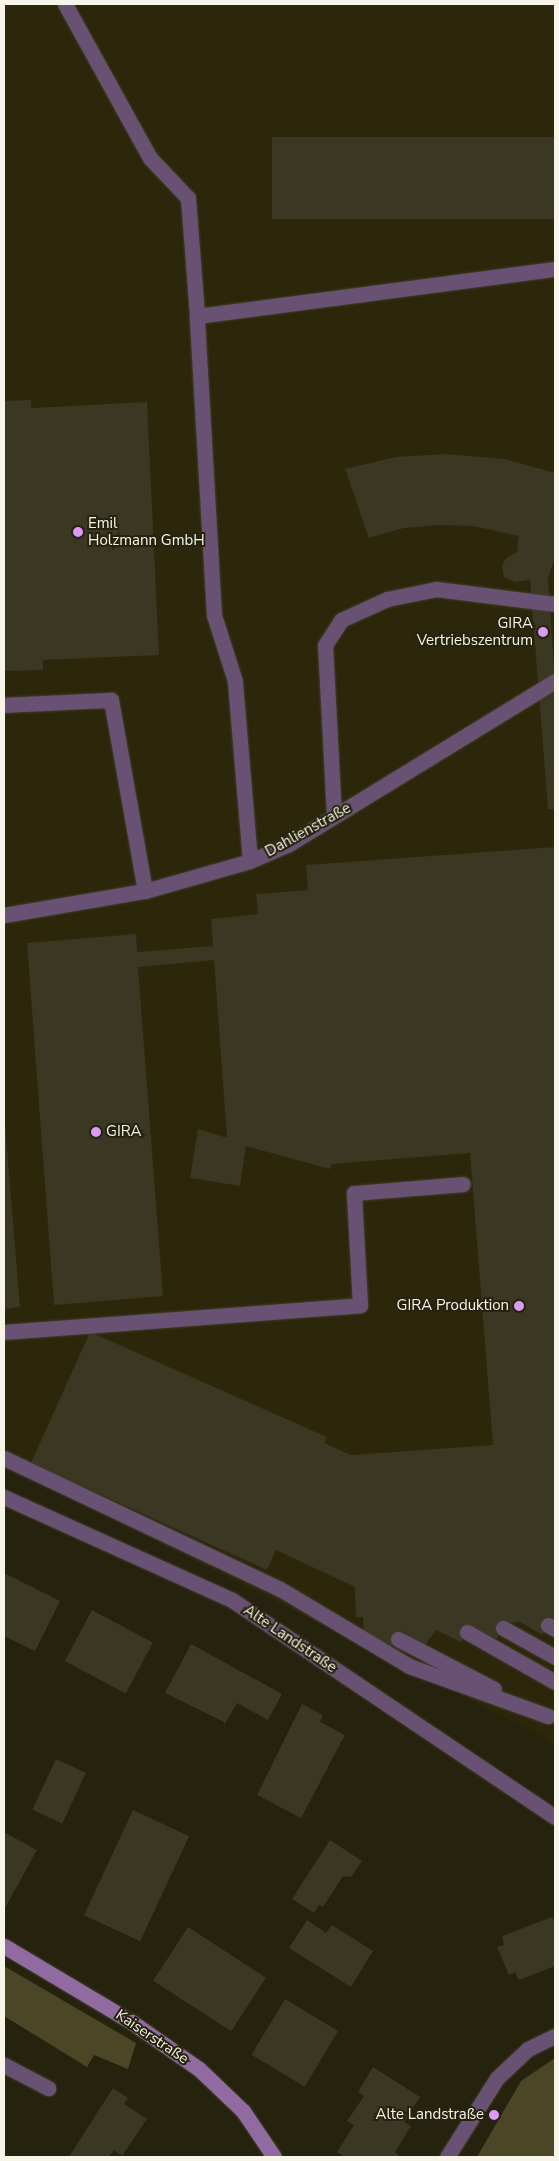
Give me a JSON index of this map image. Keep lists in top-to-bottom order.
{
  "streets": {
    "main road": ["Kaiserstraße"],
    "street": ["Dahlienstraße", "Alte Landstraße"]
  },
  "places": [
    "Emil Holzmann GmbH",
    "GIRA Vertriebszentrum",
    "GIRA",
    "GIRA Produktion",
    "Alte Landstraße"
  ]
}
